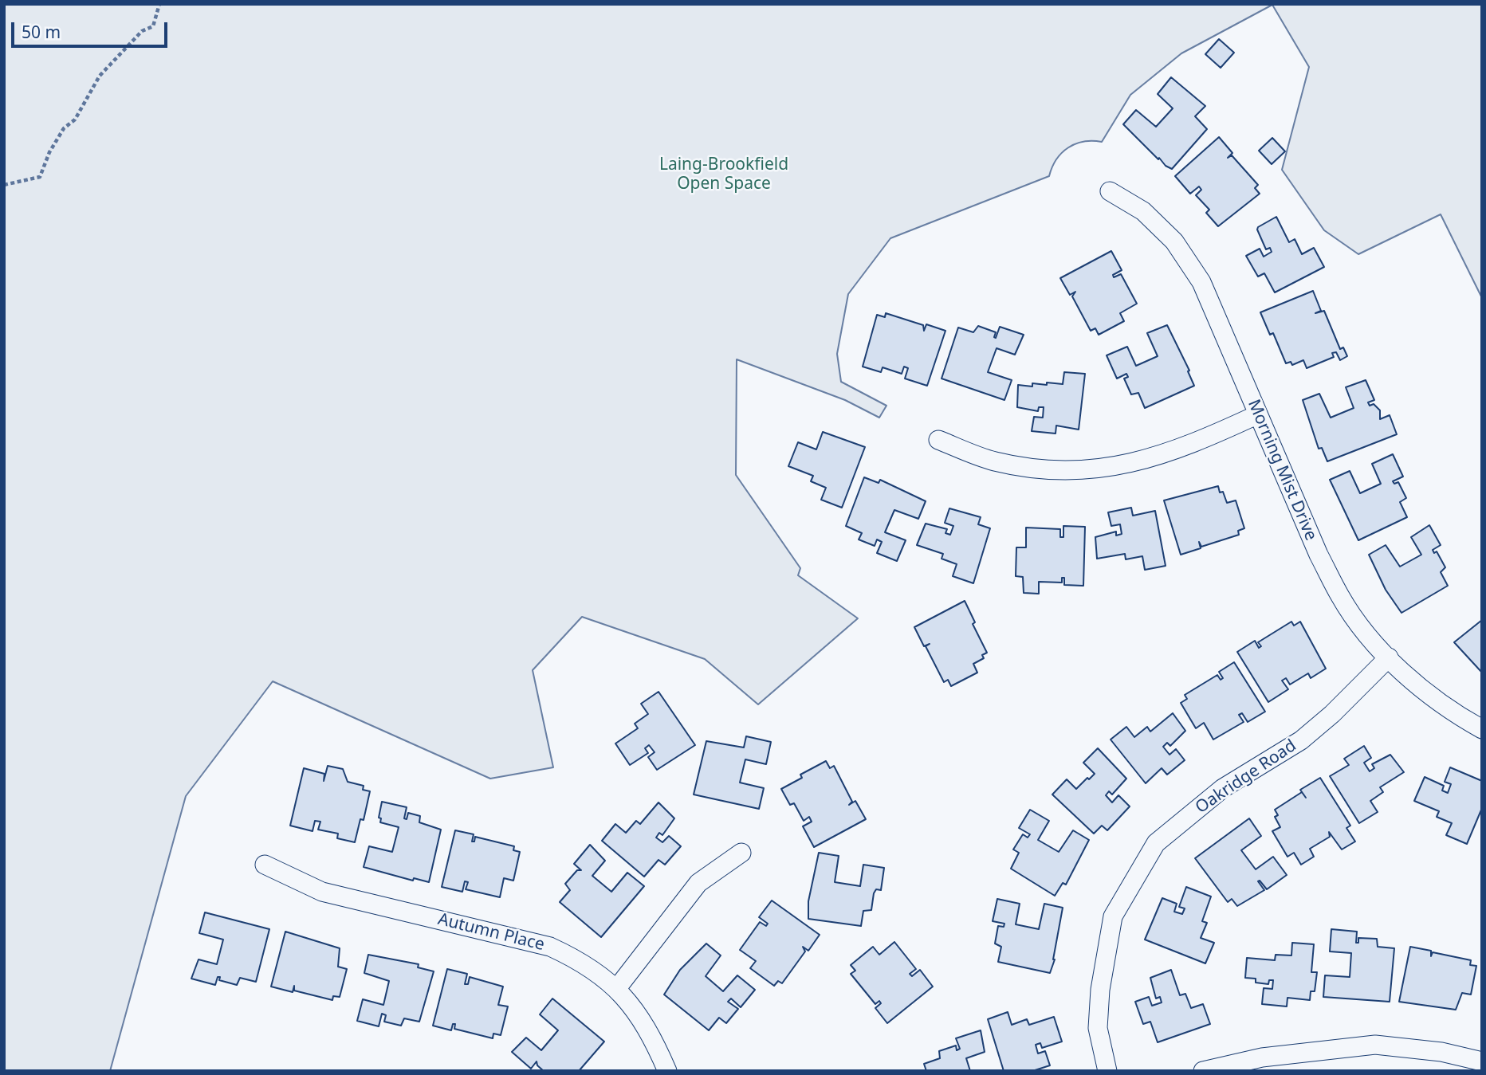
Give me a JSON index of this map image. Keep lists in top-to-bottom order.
{
  "streets": {
    "street": ["Morning Mist Drive", "Oakridge Road", "Autumn Place"]
  },
  "crossings": [
    ["Morning Mist Drive", "Oakridge Road"]
  ],
  "parks": ["Laing-Brookfield Open Space"],
  "scale_bar": "50 m"
}
